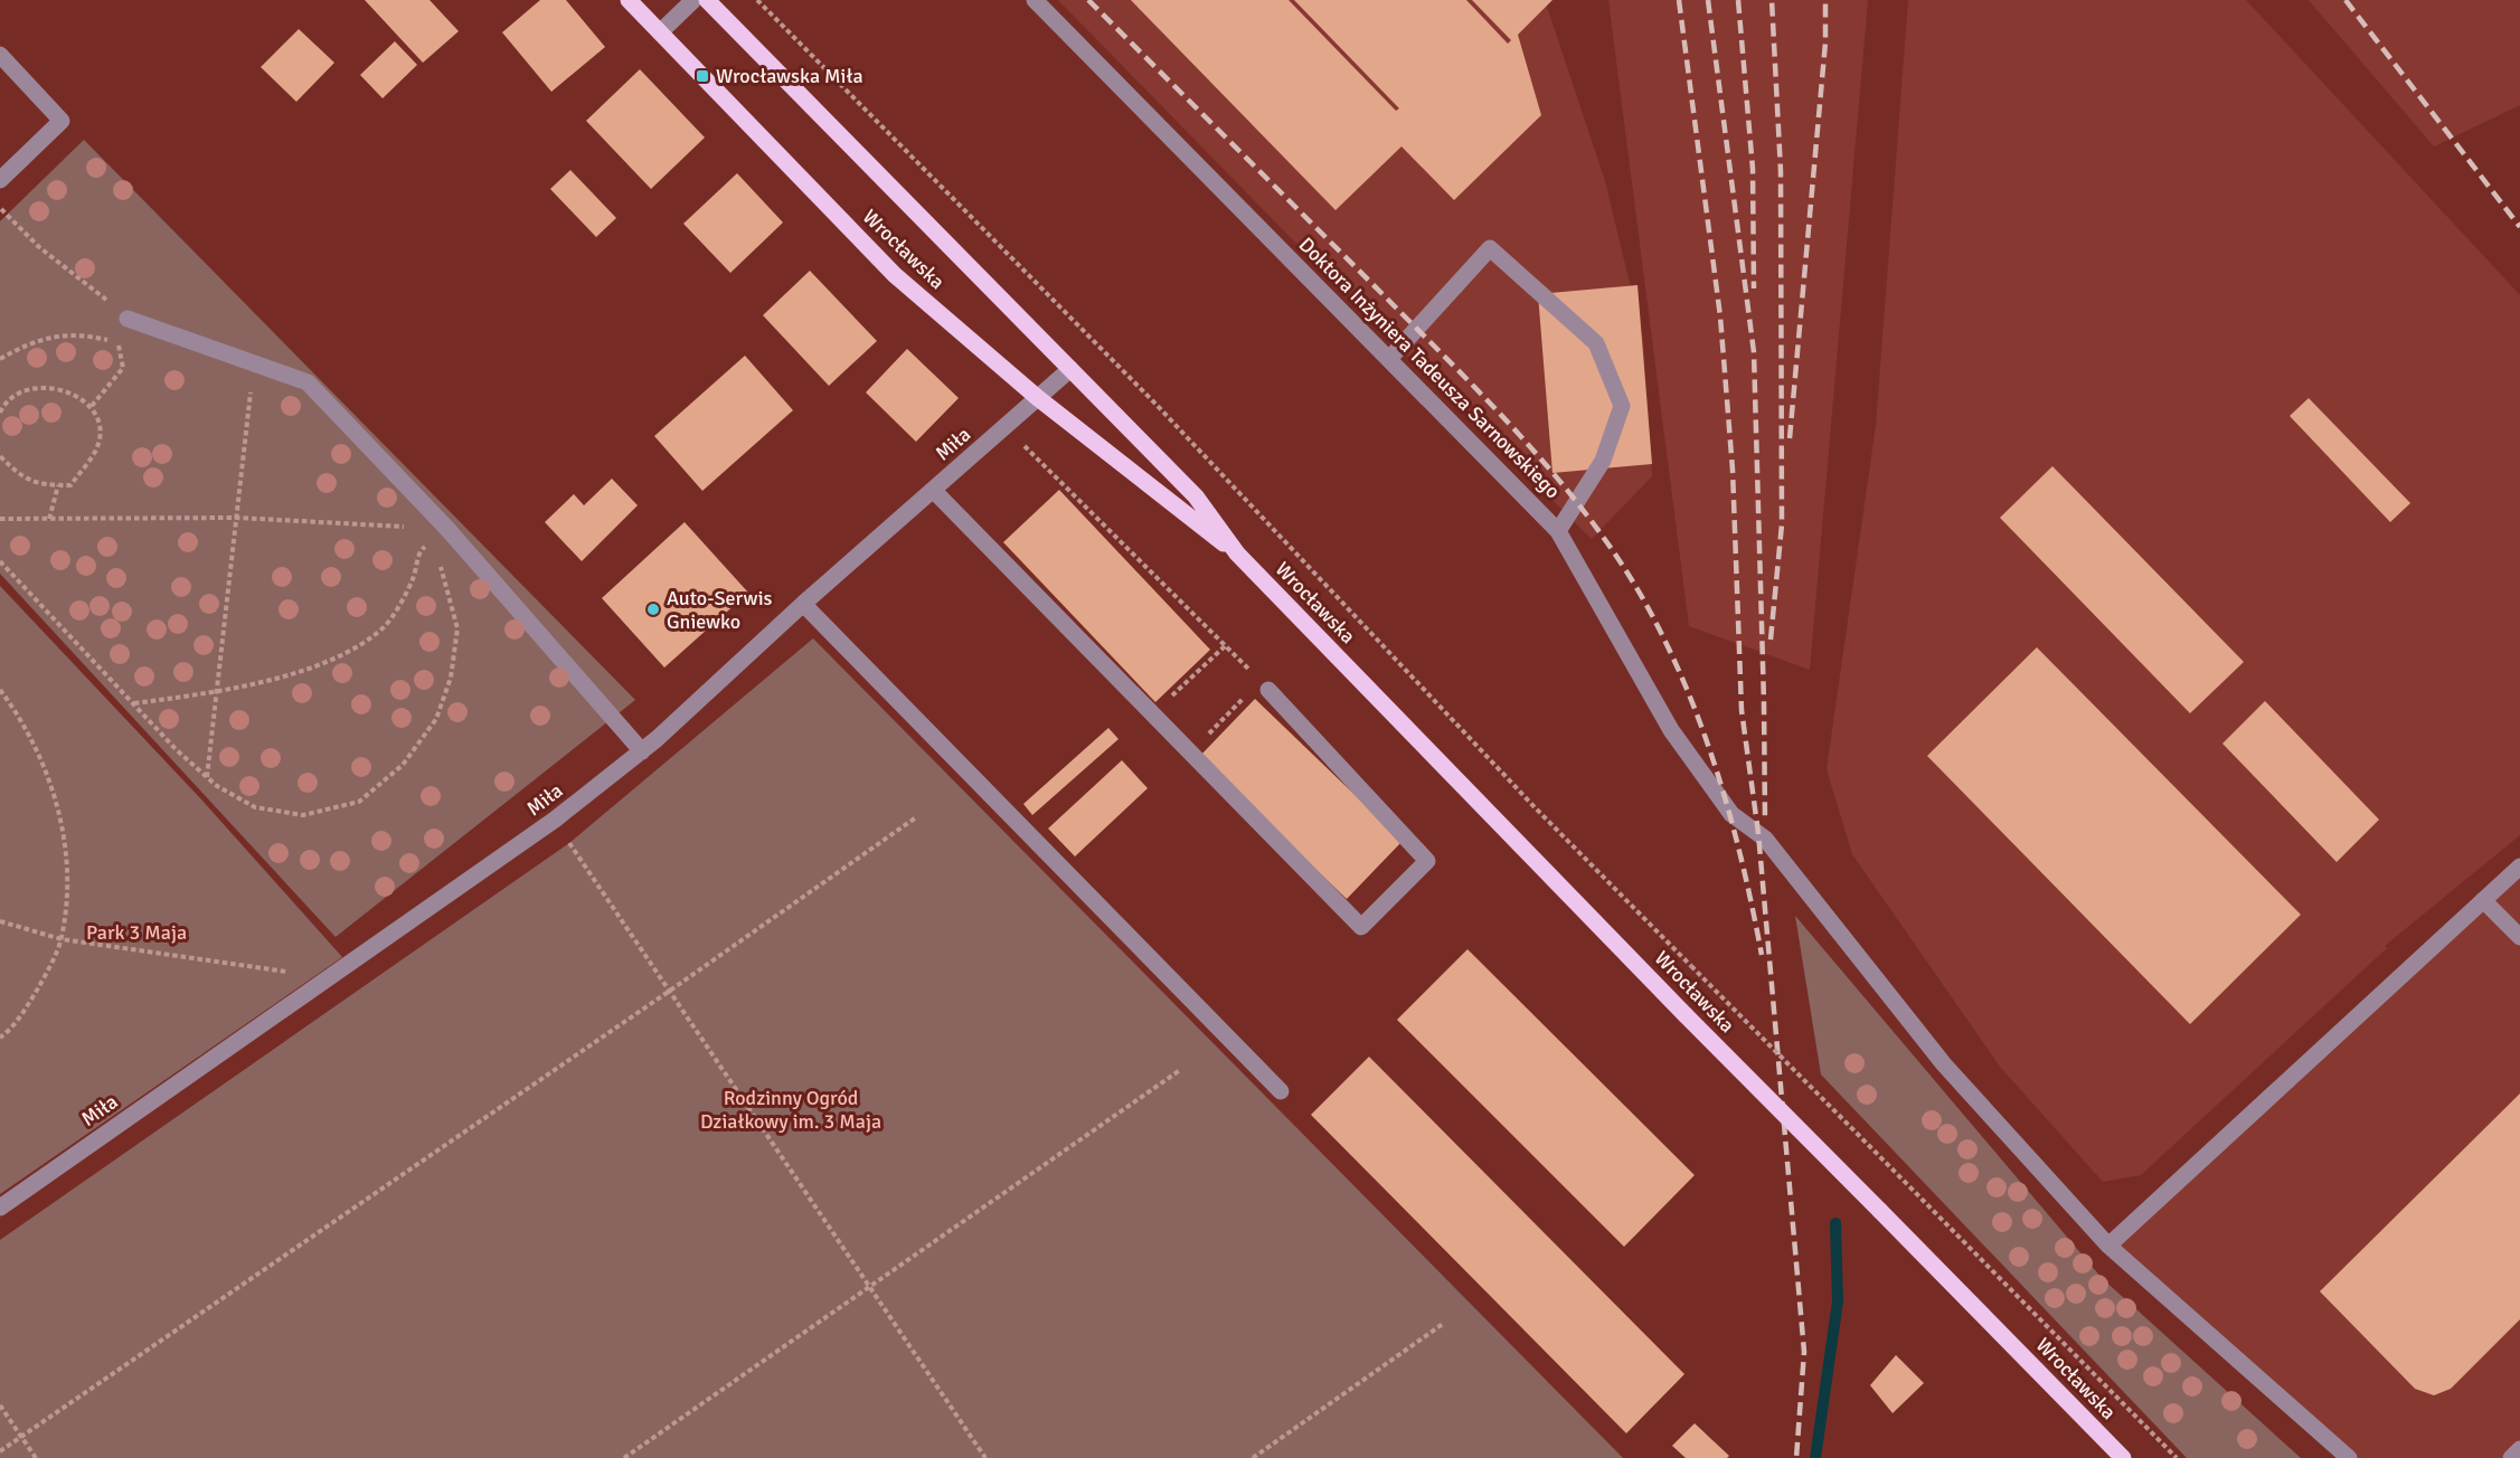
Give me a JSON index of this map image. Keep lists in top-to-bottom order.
{
  "streets": {
    "main road": ["Wrocławska"],
    "street": ["Doktora Inżyniera Tadeusza Sarnowskiego", "Miła"]
  },
  "crossings": [
    ["Wrocławska", "Miła"]
  ],
  "parks": ["Park 3 Maja", "Rodzinny Ogród Działkowy im. 3 Maja"],
  "places": {
    "transit": ["Wrocławska Miła"],
    "other": ["Auto-Serwis Gniewko"]
  }
}
